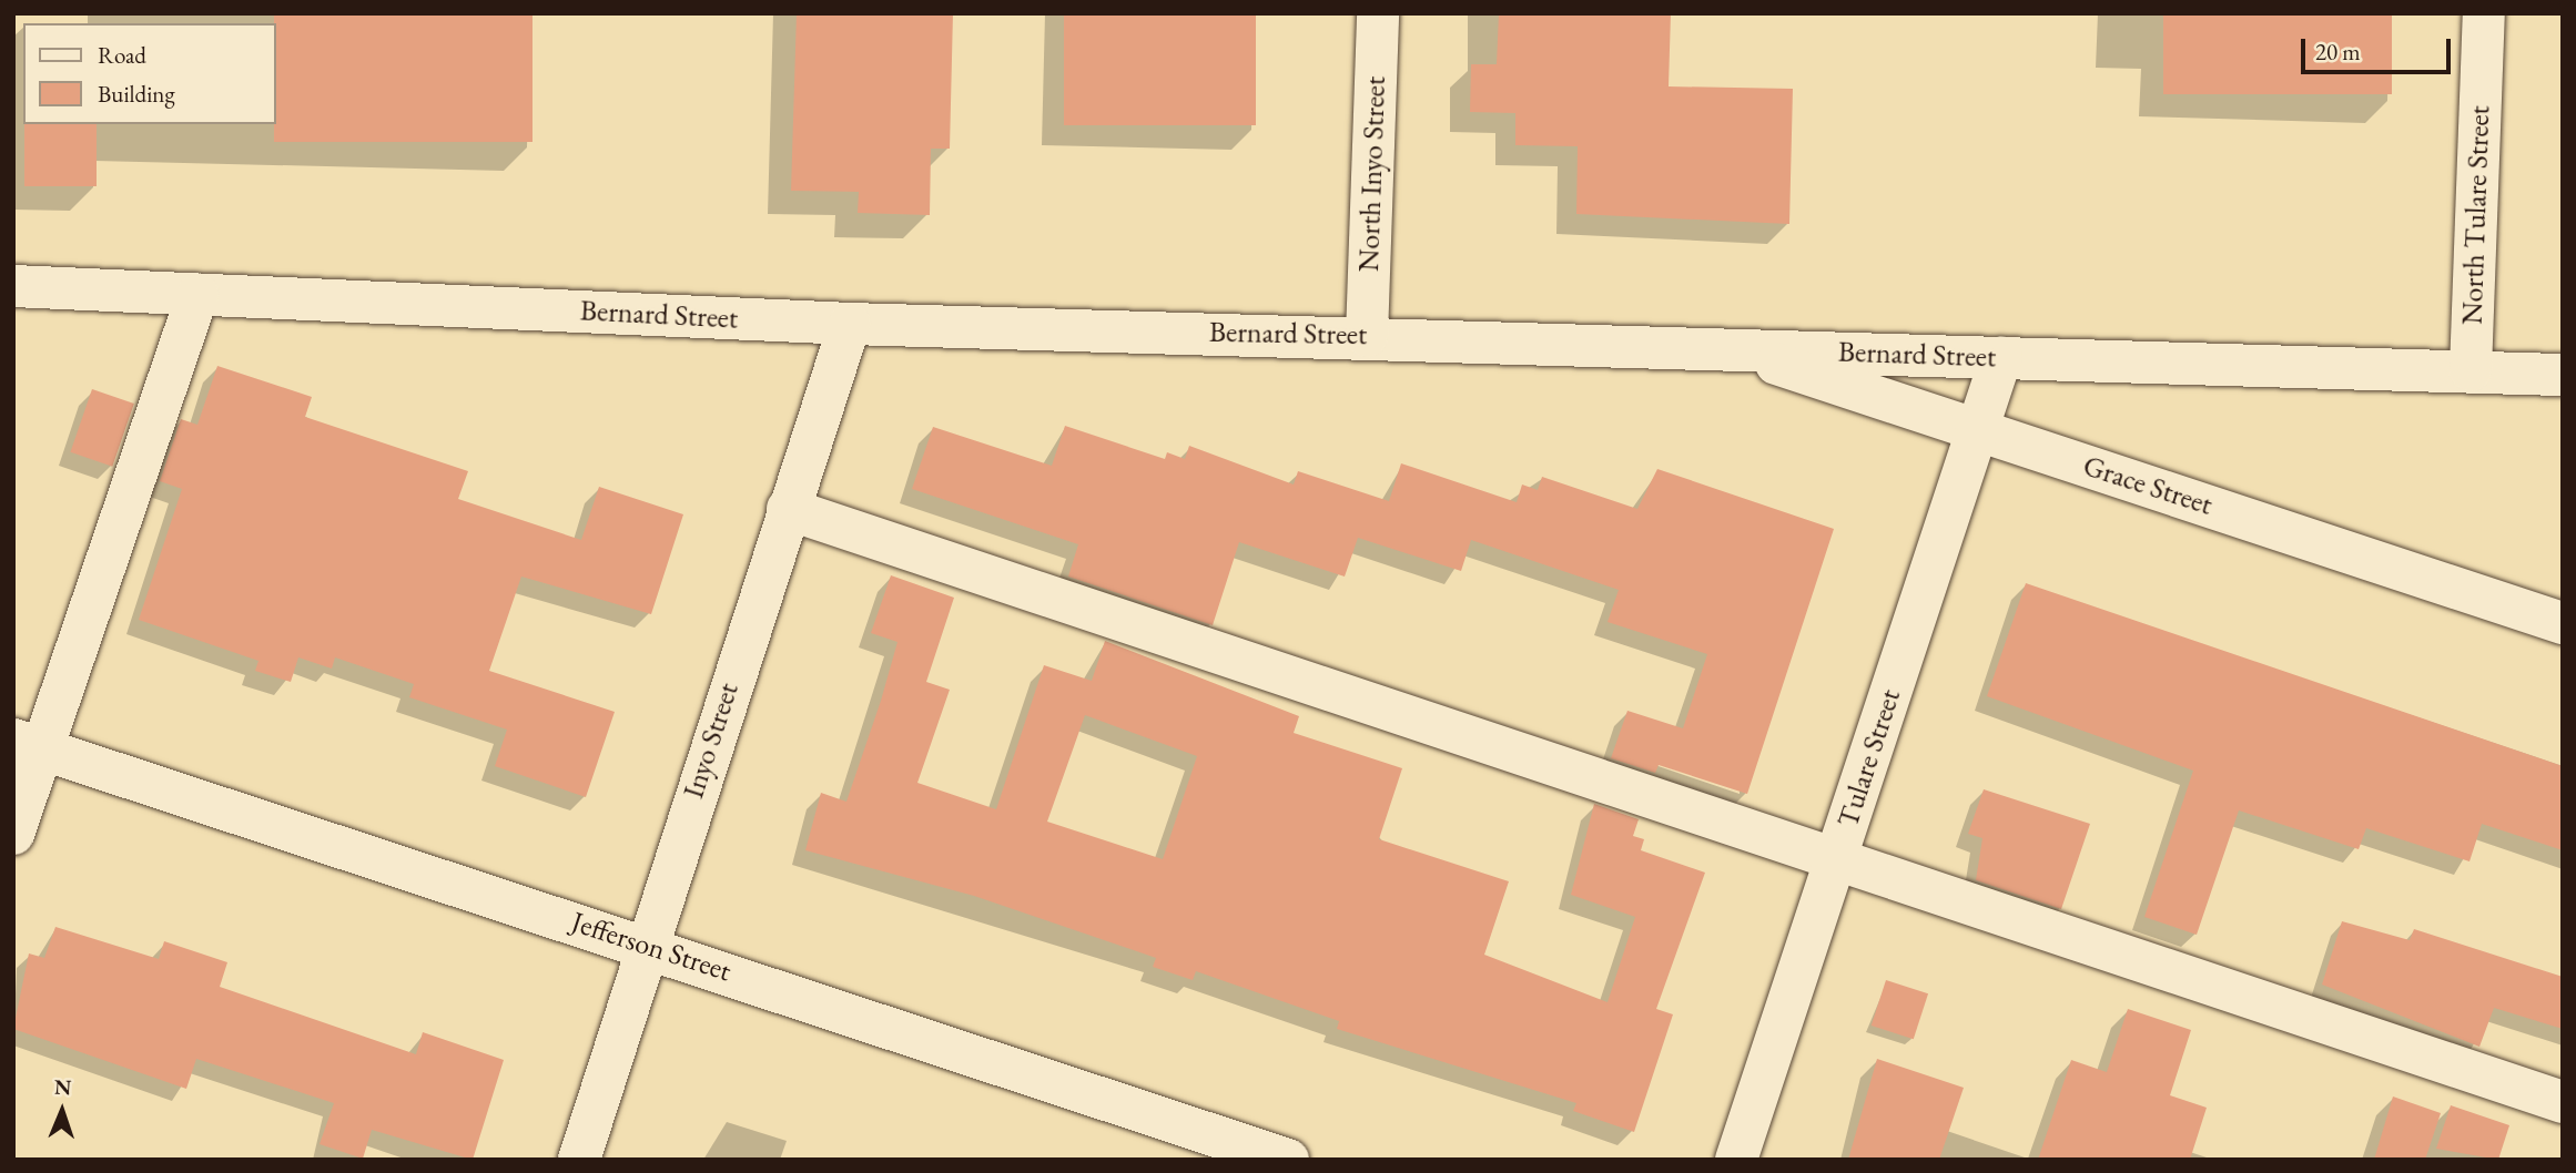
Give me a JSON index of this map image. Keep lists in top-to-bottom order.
{
  "streets": {
    "street": [
      "North Inyo Street",
      "North Tulare Street",
      "Bernard Street",
      "Grace Street",
      "Inyo Street",
      "Tulare Street",
      "Jefferson Street"
    ]
  },
  "crossings": [
    ["North Inyo Street", "Bernard Street"],
    ["North Tulare Street", "Bernard Street"],
    ["Bernard Street", "Grace Street"],
    ["Bernard Street", "Inyo Street"],
    ["Bernard Street", "Tulare Street"],
    ["Grace Street", "Tulare Street"],
    ["Inyo Street", "Jefferson Street"]
  ],
  "legend": ["Road", "Building"],
  "scale_bar": "20 m",
  "north": "top"
}
